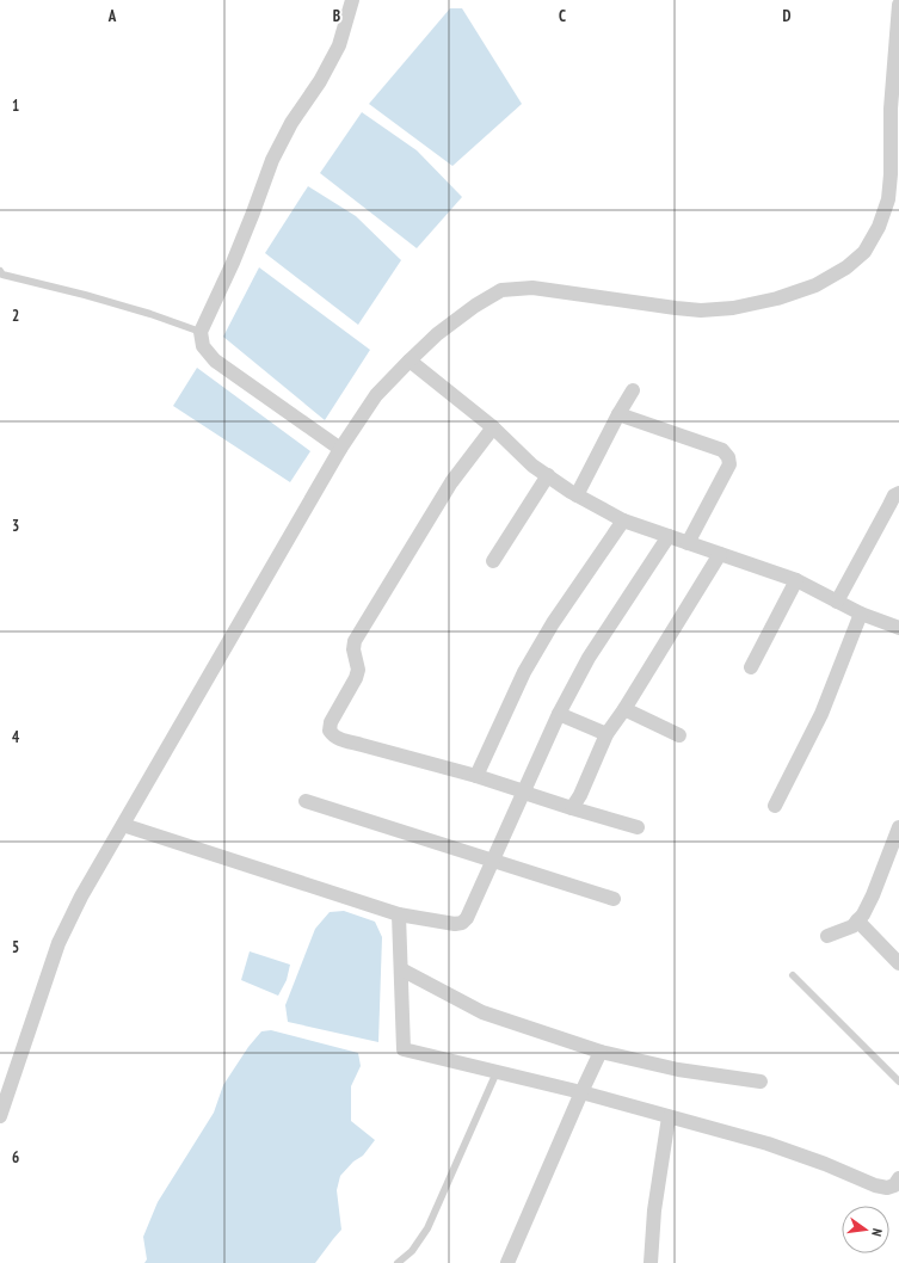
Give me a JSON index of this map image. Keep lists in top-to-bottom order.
{
  "north": "right",
  "grid": {
    "columns": [
      "A",
      "B",
      "C",
      "D"
    ],
    "rows": [
      "1",
      "2",
      "3",
      "4",
      "5",
      "6"
    ]
  }
}
